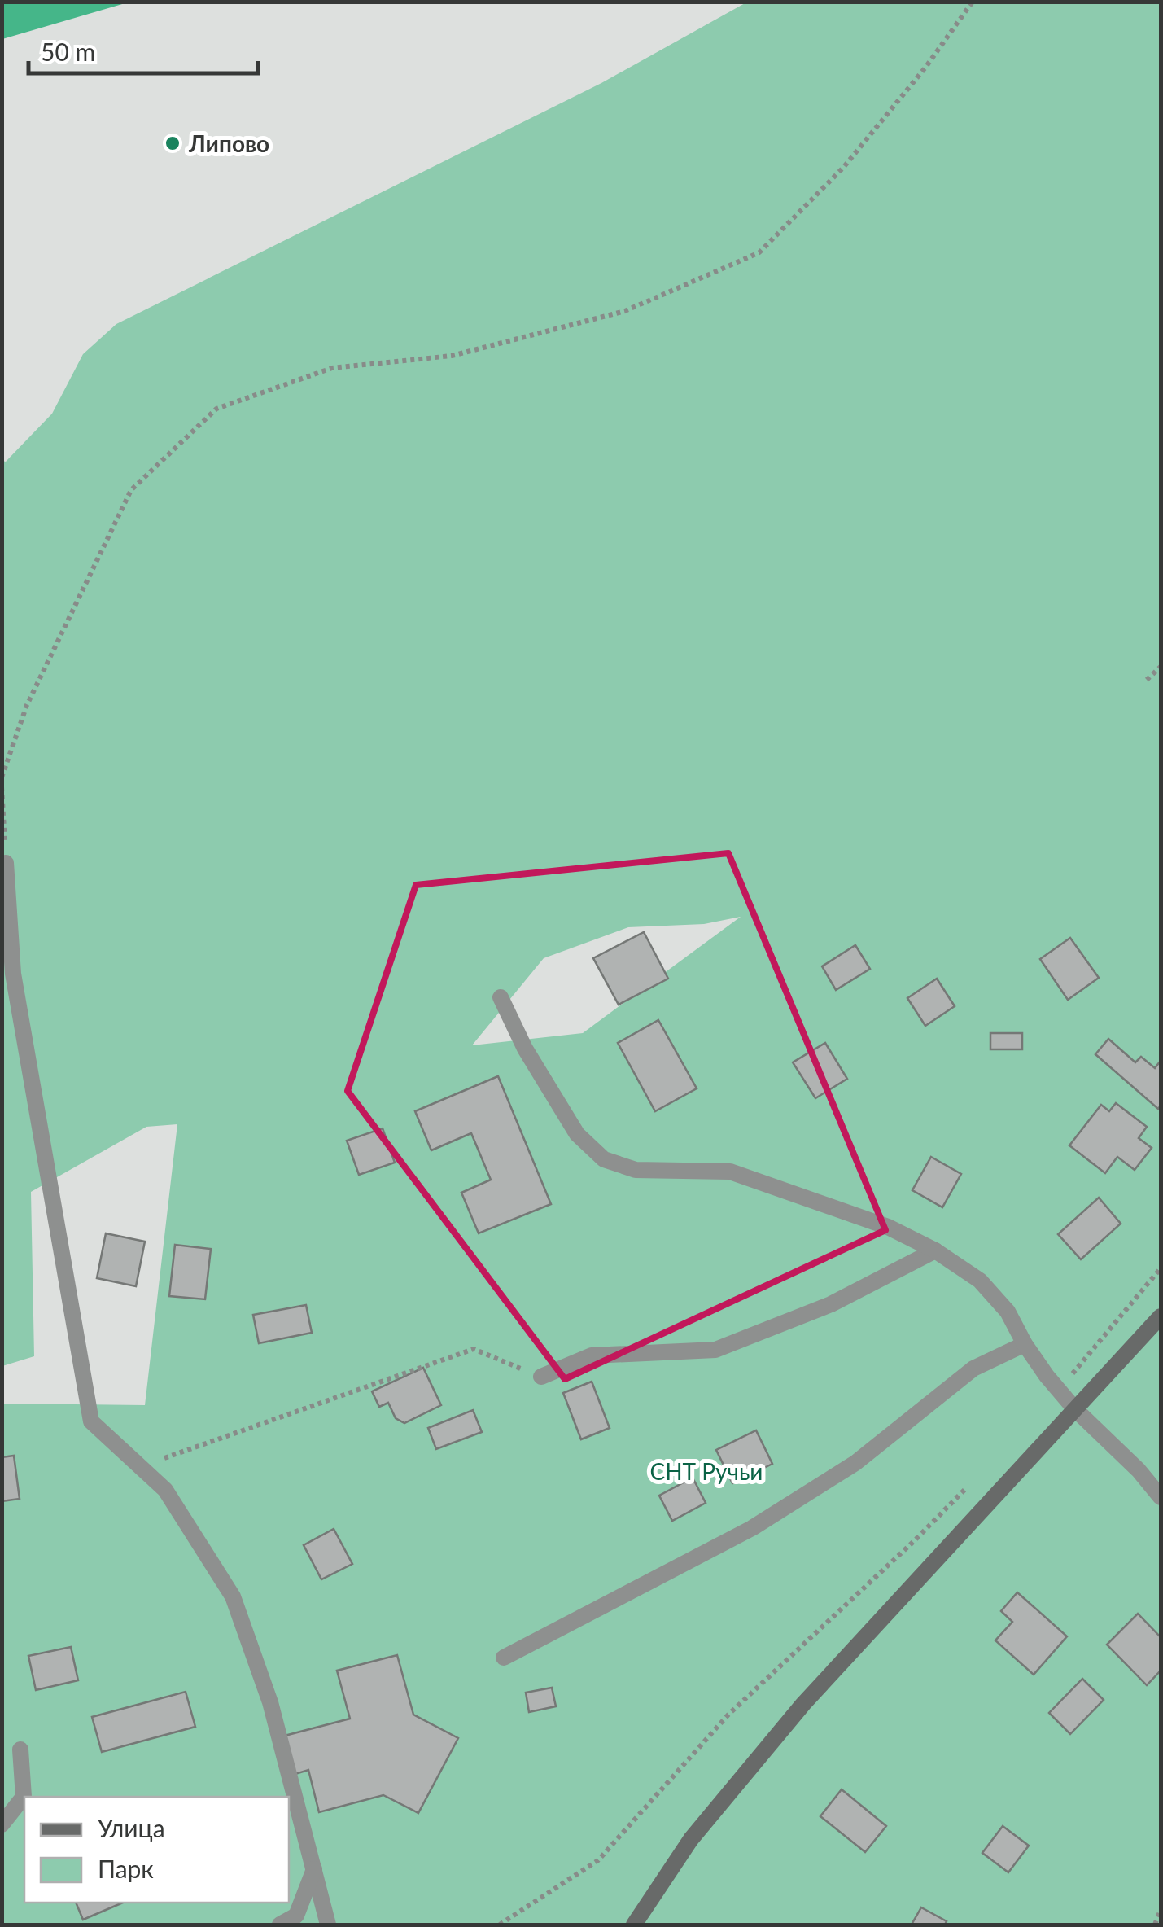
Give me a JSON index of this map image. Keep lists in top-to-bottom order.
{
  "parks": ["СНТ Ручьи"],
  "places": ["Липово"],
  "legend": ["Улица", "Парк"],
  "scale_bar": "50 m"
}
